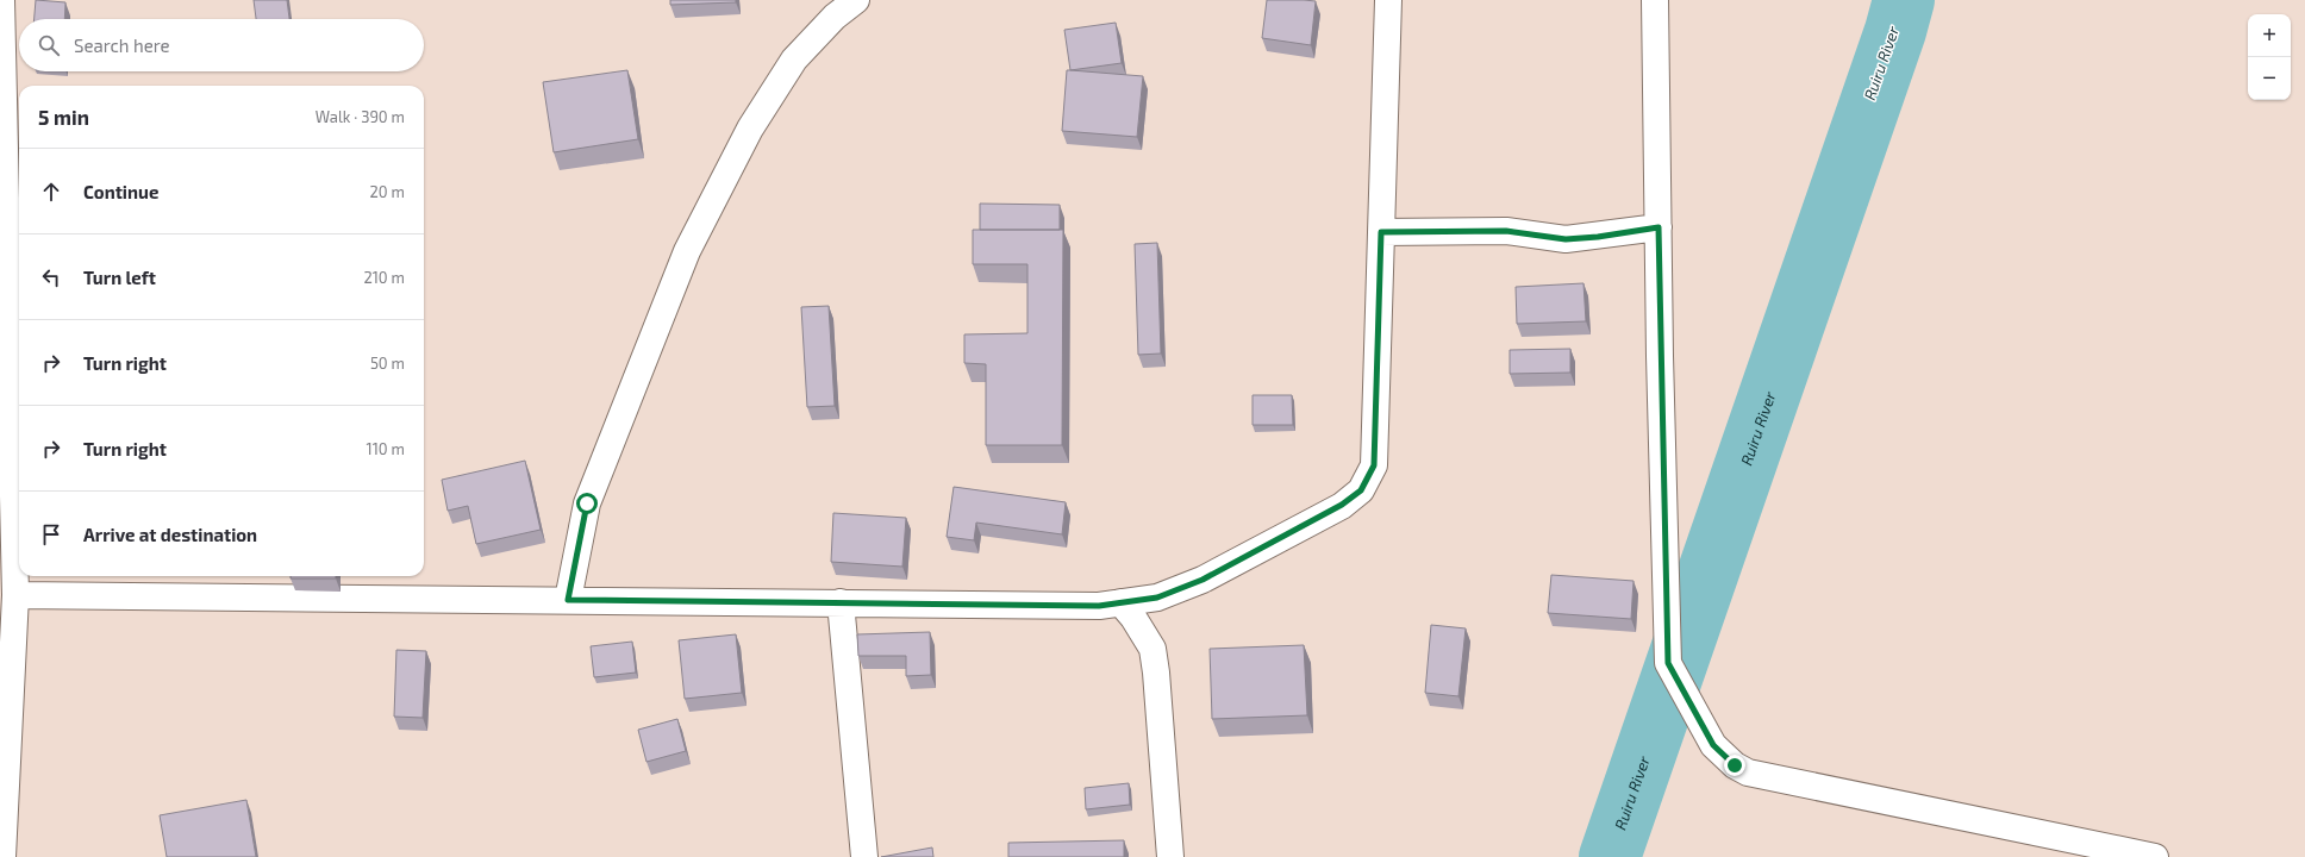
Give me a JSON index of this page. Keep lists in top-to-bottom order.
{
  "water": ["Ruiru River"],
  "page": {
    "map_buttons": ["+", "−"],
    "search": "Search here",
    "heading": ["5 min", "Walk · 390 m"],
    "list": [
      ["Continue", "20 m"],
      ["Turn left", "210 m"],
      ["Turn right", "50 m"],
      ["Turn right", "110 m"],
      "Arrive at destination"
    ]
  }
}
